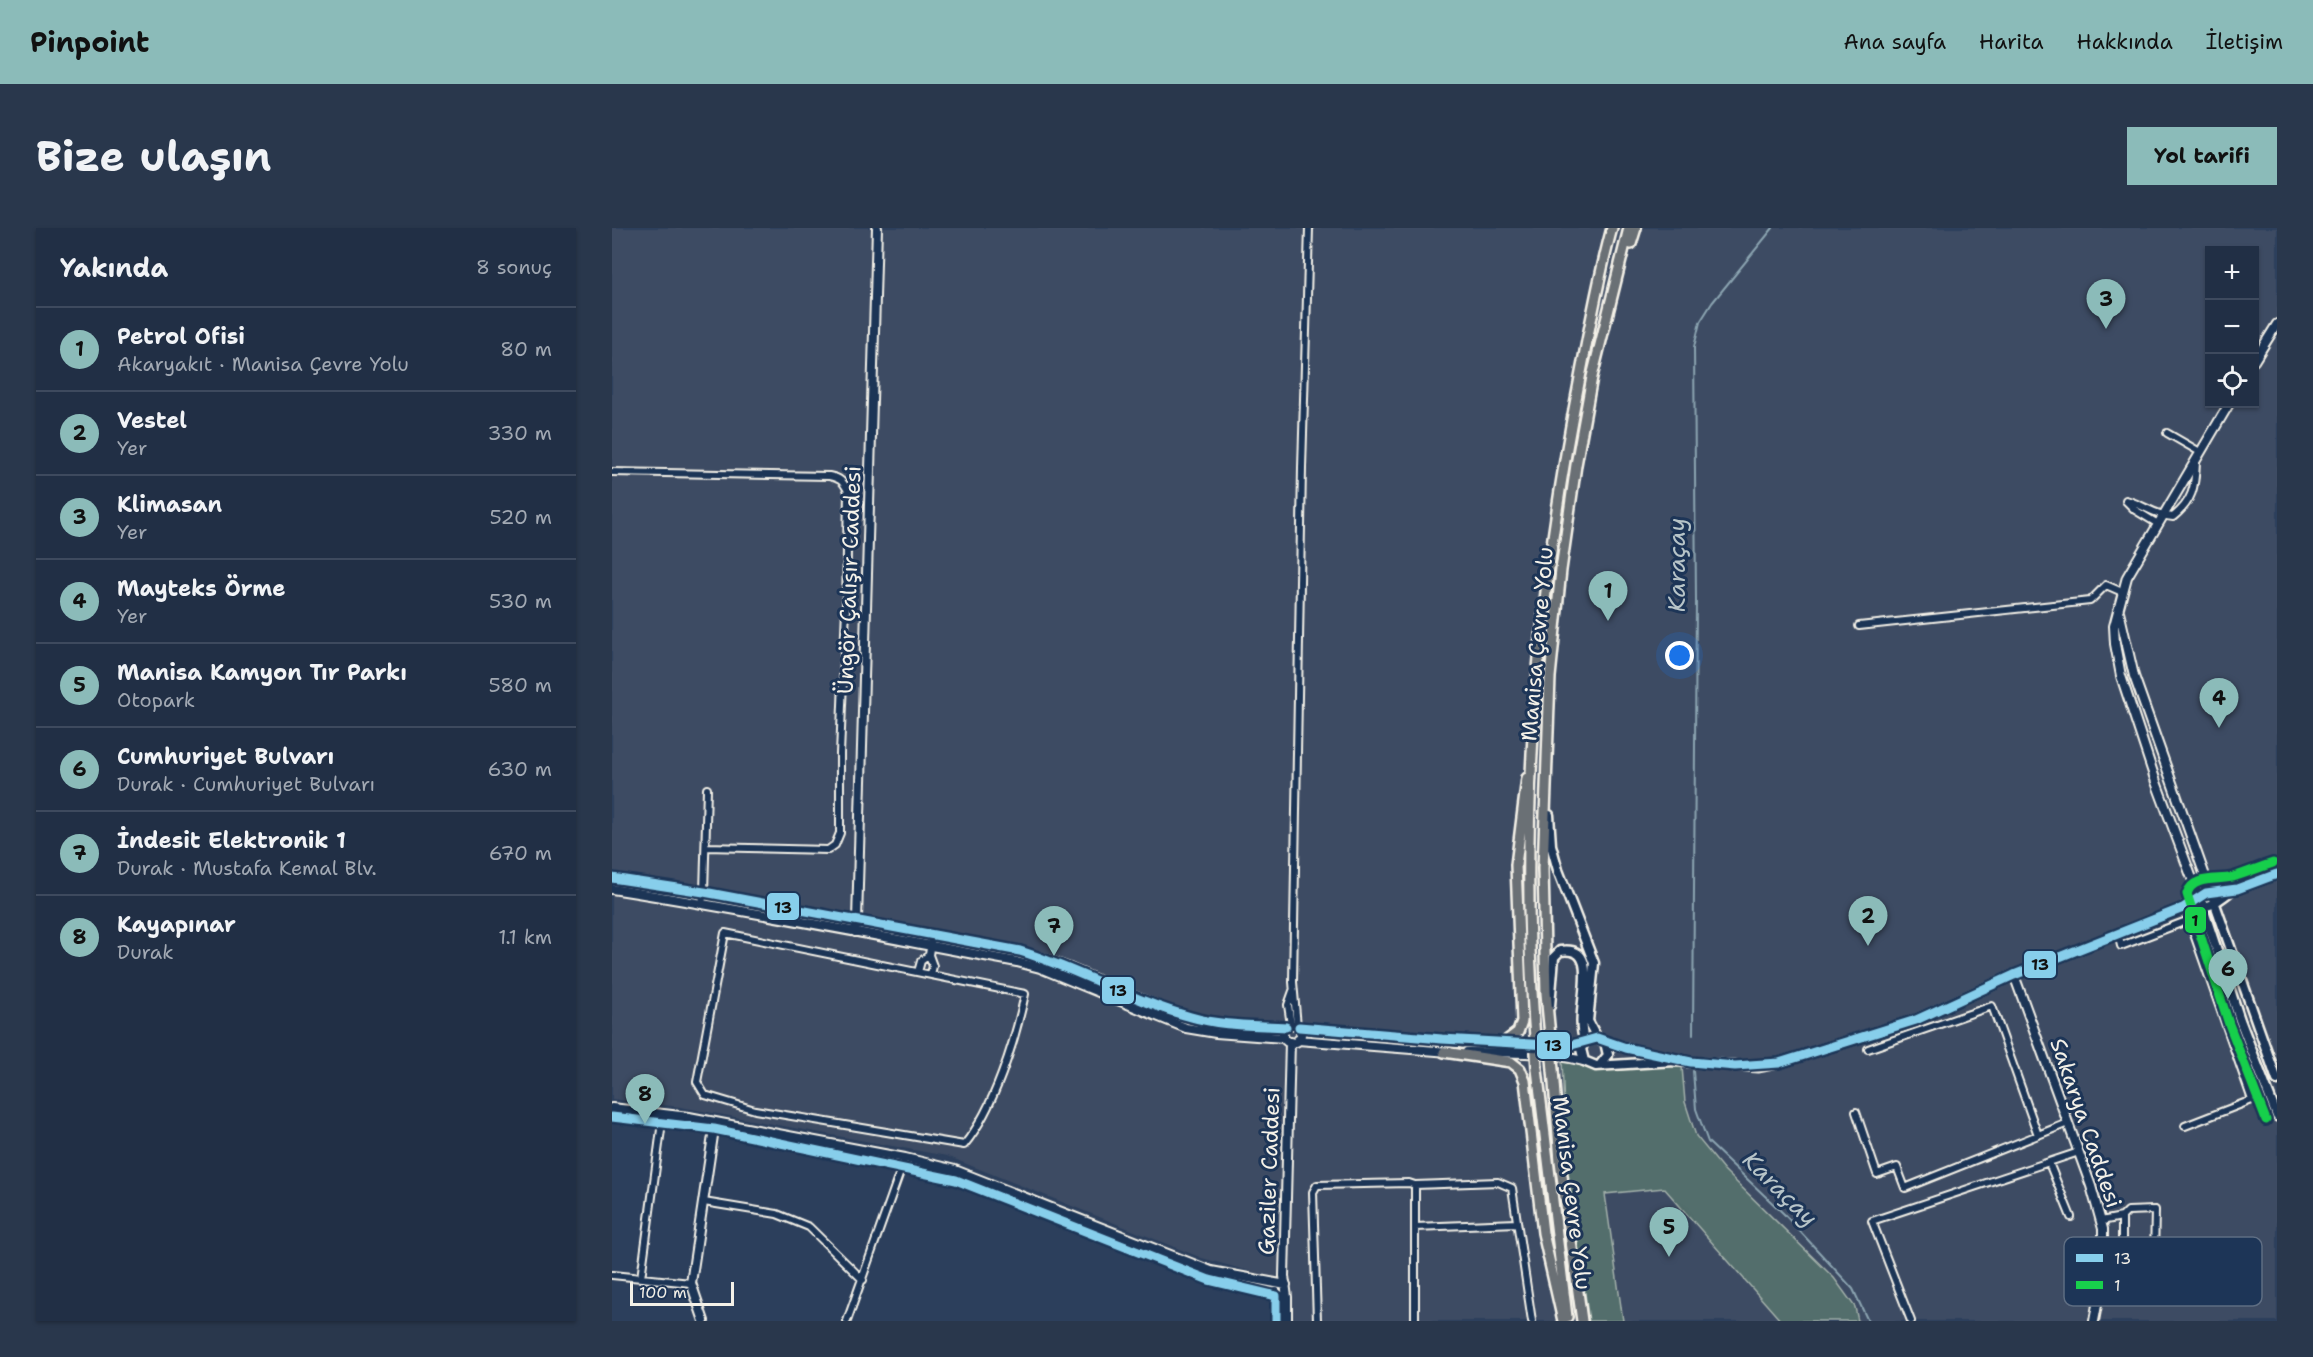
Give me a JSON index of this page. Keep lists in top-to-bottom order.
{
  "streets": {
    "highway": ["Manisa Çevre Yolu"],
    "street": ["Üngör Çalışır Caddesi", "Sakarya Caddesi", "Gaziler Caddesi"]
  },
  "water": ["Karaçay"],
  "lines": ["transit line 1", "transit line 13"],
  "legend": ["13", "1"],
  "scale_bar": "100 m",
  "page": {
    "header": "Pinpoint",
    "nav": [
      "Ana sayfa",
      "Harita",
      "Hakkında",
      "İletişim"
    ],
    "buttons": "Yol tarifi",
    "title": "Bize ulaşın",
    "heading": ["Yakında", "8 sonuç"],
    "map_buttons": ["+", "−"],
    "pins": [
      "3",
      "1",
      "4",
      "2",
      "7",
      "6",
      "8",
      "5"
    ],
    "list": [
      {
        "mark": "1",
        "name": "Petrol Ofisi",
        "note": "Akaryakıt · Manisa Çevre Yolu",
        "value": "80 m"
      },
      {
        "mark": "2",
        "name": "Vestel",
        "note": "Yer",
        "value": "330 m"
      },
      {
        "mark": "3",
        "name": "Klimasan",
        "note": "Yer",
        "value": "520 m"
      },
      {
        "mark": "4",
        "name": "Mayteks Örme",
        "note": "Yer",
        "value": "530 m"
      },
      {
        "mark": "5",
        "name": "Manisa Kamyon Tır Parkı",
        "note": "Otopark",
        "value": "580 m"
      },
      {
        "mark": "6",
        "name": "Cumhuriyet Bulvarı",
        "note": "Durak · Cumhuriyet Bulvarı",
        "value": "630 m"
      },
      {
        "mark": "7",
        "name": "İndesit Elektronik 1",
        "note": "Durak · Mustafa Kemal Blv.",
        "value": "670 m"
      },
      {
        "mark": "8",
        "name": "Kayapınar",
        "note": "Durak",
        "value": "1.1 km"
      }
    ],
    "scale": "100 m"
  }
}
